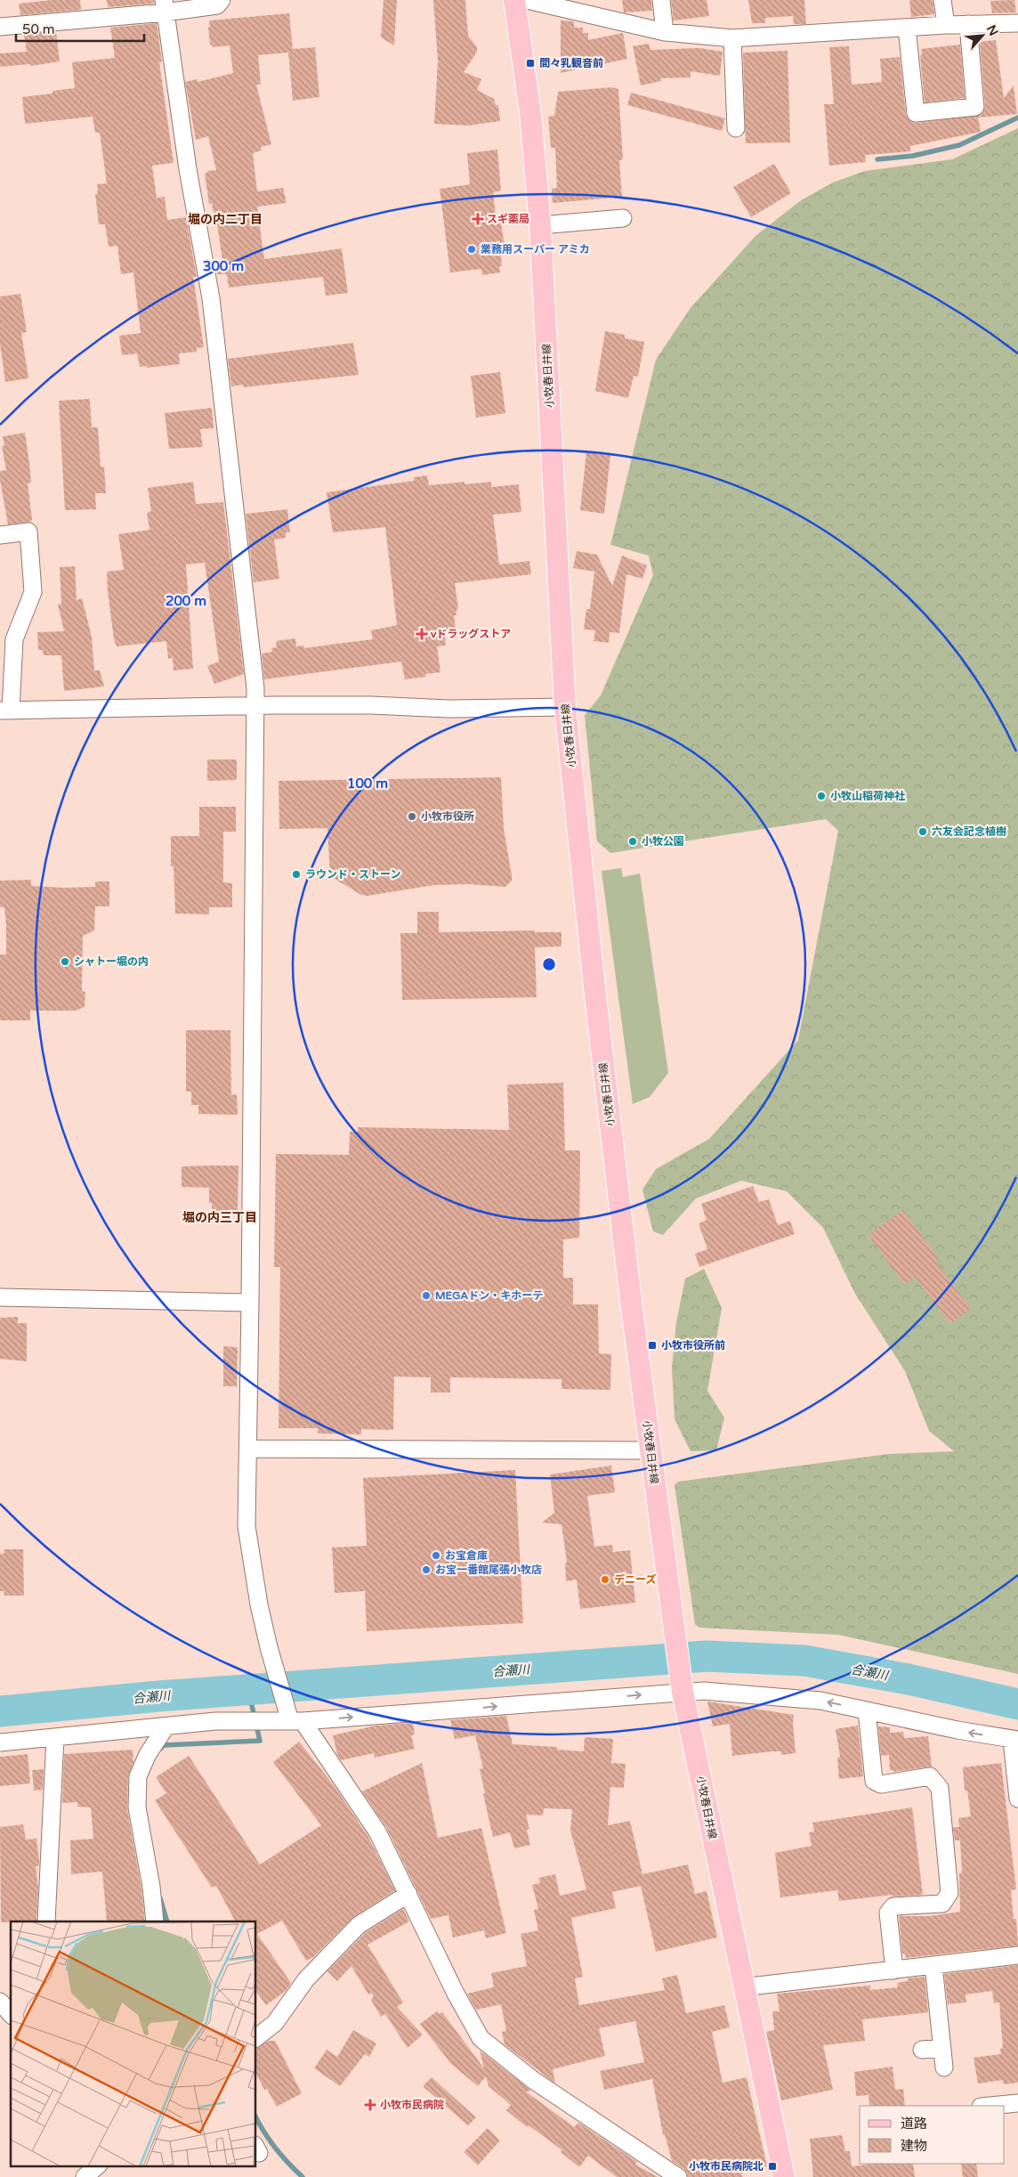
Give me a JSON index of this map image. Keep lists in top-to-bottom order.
{
  "streets": {
    "main road": ["小牧春日井線"]
  },
  "districts": ["堀の内二丁目", "堀の内三丁目"],
  "water": ["合瀬川"],
  "places": {
    "transit": ["間々乳観音前", "小牧市役所前", "小牧市民病院北"],
    "health": ["スギ薬局", "vドラッグストア", "小牧市民病院"],
    "other": [
      "業務用スーパー アミカ",
      "小牧山稲荷神社",
      "小牧市役所",
      "六友会記念植樹",
      "小牧公園",
      "ラウンド・ストーン",
      "シャトー堀の内",
      "MEGAドン・キホーテ",
      "お宝倉庫",
      "お宝一番館尾張小牧店",
      "デニーズ"
    ]
  },
  "legend": ["道路", "建物"],
  "scale_bar": "50 m",
  "north": "top right",
  "rings": ["300 m", "200 m", "100 m"]
}
